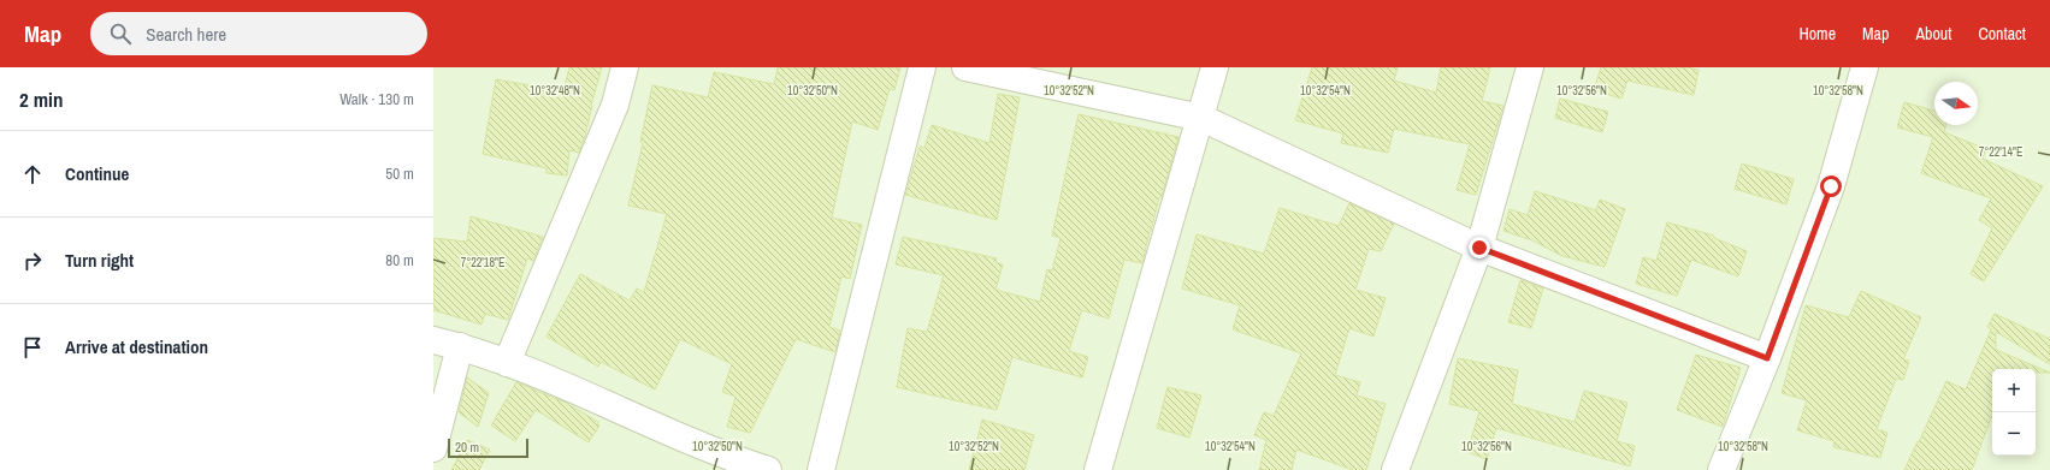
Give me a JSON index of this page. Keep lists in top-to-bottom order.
{
  "scale_bar": "20 m",
  "north": "right",
  "page": {
    "header": "Map",
    "search": "Search here",
    "nav": [
      "Home",
      "Map",
      "About",
      "Contact"
    ],
    "heading": ["2 min", "Walk · 130 m"],
    "list": [
      ["Continue", "50 m"],
      ["Turn right", "80 m"],
      "Arrive at destination"
    ],
    "map_buttons": ["+", "−"],
    "scale": "20 m"
  },
  "coordinates": [
    "10°32'48\"N",
    "10°32'50\"N",
    "10°32'52\"N",
    "10°32'54\"N",
    "10°32'56\"N",
    "10°32'58\"N",
    "7°22'14\"E",
    "7°22'18\"E"
  ]
}
